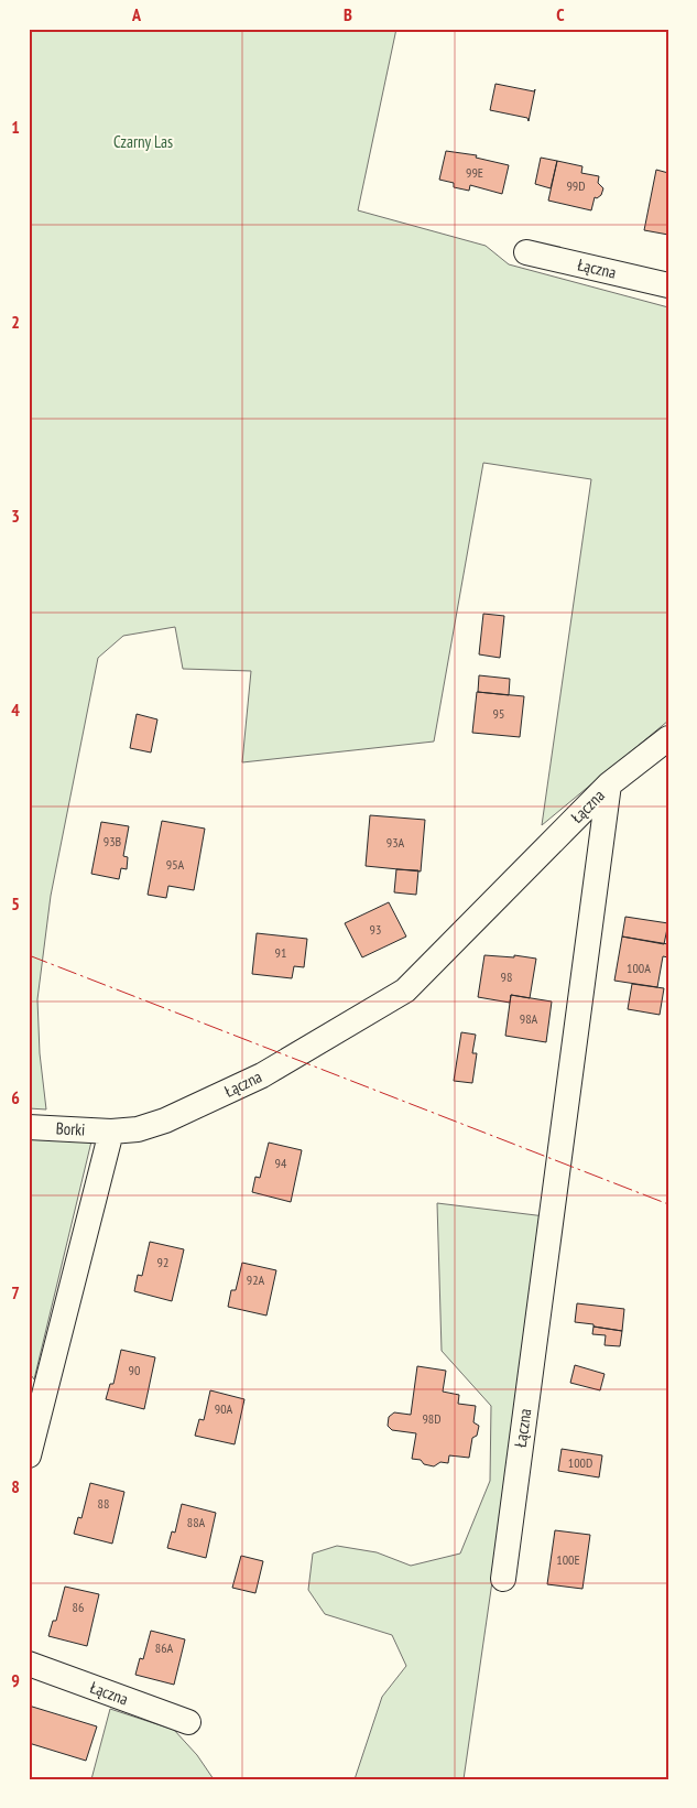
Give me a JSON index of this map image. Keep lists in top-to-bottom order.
{
  "streets": {
    "street": ["Łączna", "Borki"]
  },
  "crossings": [
    ["Łączna", "Borki"]
  ],
  "parks": ["Czarny Las"],
  "house_numbers": [
    "99E",
    "99D",
    "95",
    "93B",
    "93A",
    "95A",
    "93",
    "91",
    "100A",
    "98",
    "98A",
    "94",
    "92",
    "92A",
    "90",
    "90A",
    "98D",
    "100D",
    "88",
    "88A",
    "100E",
    "86",
    "86A"
  ],
  "grid": {
    "columns": ["A", "B", "C"],
    "rows": [
      "1",
      "2",
      "3",
      "4",
      "5",
      "6",
      "7",
      "8",
      "9"
    ]
  }
}
